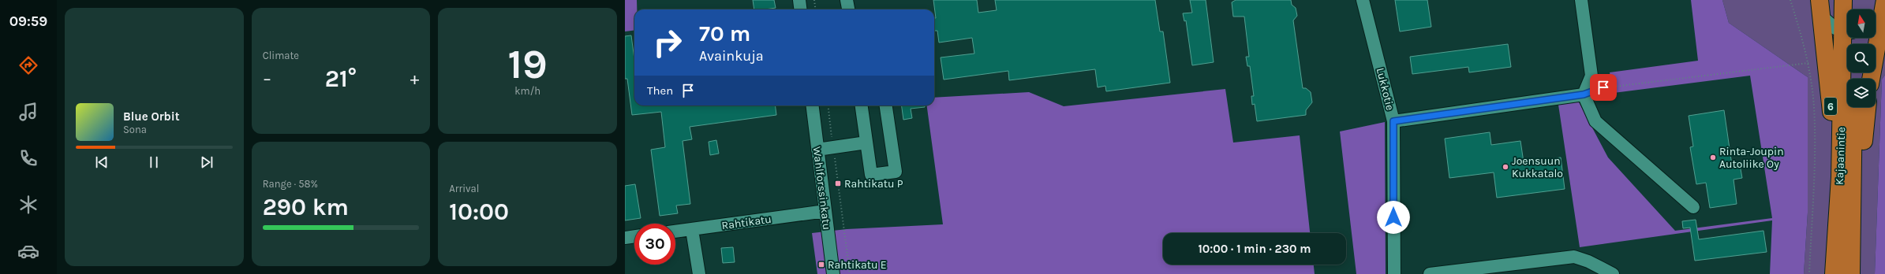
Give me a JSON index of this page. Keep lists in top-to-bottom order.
{
  "streets": {
    "highway": ["6", "Kajaanintie"],
    "street": ["Lukkotie", "Wahlforssinkatu", "Rahtikatu"]
  },
  "crossings": [
    ["6", "Kajaanintie"],
    ["Wahlforssinkatu", "Rahtikatu"]
  ],
  "places": {
    "other": ["Rinta-Joupin Autoliike Oy", "Joensuun Kukkatalo"],
    "transit": ["Rahtikatu P", "Rahtikatu E"]
  },
  "north": "top",
  "page": {
    "tabs": "09:59",
    "tile": [
      "Climate",
      ["19", "km/h"],
      ["Range · 58%", "290 km"],
      ["Arrival", "10:00"]
    ],
    "turn": ["70 m", "Avainkuja"],
    "heat": ["−", "21°", "+"],
    "then": "Then",
    "song": ["Blue Orbit", "Sona"],
    "limit": "30",
    "trip": "10:00 · 1 min · 230 m"
  }
}
